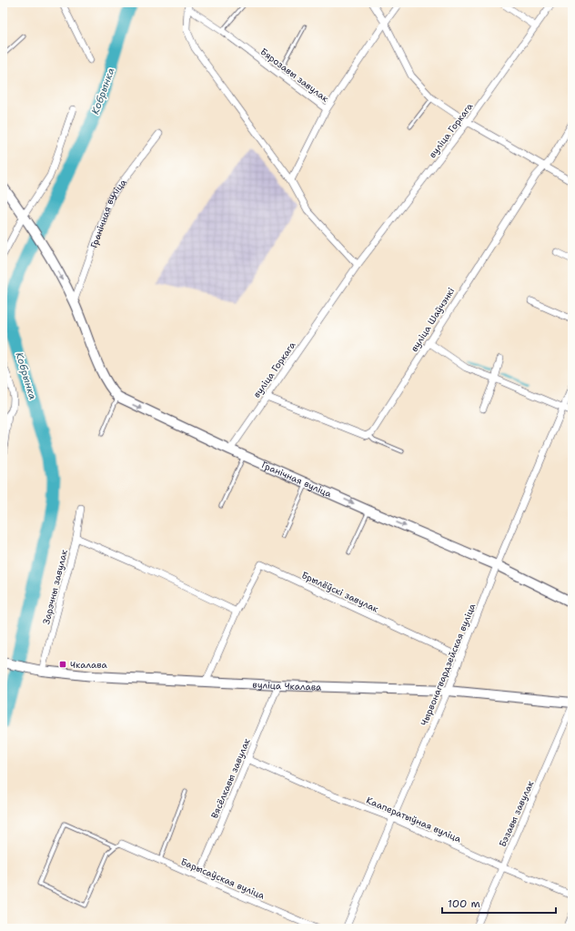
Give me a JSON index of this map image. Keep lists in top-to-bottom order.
{
  "streets": {
    "main road": ["Гранічная вуліца", "вуліца Чкалава"],
    "street": [
      "Бярозавы завулак",
      "вуліца Горкага",
      "вуліца Шаўчэнкі",
      "Зарэчны завулак",
      "Брылёўскі завулак",
      "Чырвонагвардзейская вуліца",
      "Вясёлкавы завулак",
      "Бэзавы завулак",
      "Кааператыўная вуліца",
      "Барысаўская вуліца"
    ]
  },
  "crossings": [
    ["вуліца Горкага", "Гранічная вуліца"],
    ["Гранічная вуліца", "Чырвонагвардзейская вуліца"],
    ["Зарэчны завулак", "вуліца Чкалава"],
    ["Брылёўскі завулак", "Чырвонагвардзейская вуліца"],
    ["Брылёўскі завулак", "вуліца Чкалава"],
    ["Чырвонагвардзейская вуліца", "вуліца Чкалава"],
    ["Чырвонагвардзейская вуліца", "Кааператыўная вуліца"],
    ["вуліца Чкалава", "Вясёлкавы завулак"],
    ["Вясёлкавы завулак", "Кааператыўная вуліца"],
    ["Вясёлкавы завулак", "Барысаўская вуліца"],
    ["Бэзавы завулак", "Кааператыўная вуліца"]
  ],
  "one_way": ["Гранічная вуліца"],
  "water": ["Кобрынка"],
  "places": {
    "transit": ["Чкалава"]
  },
  "scale_bar": "100 m"
}
